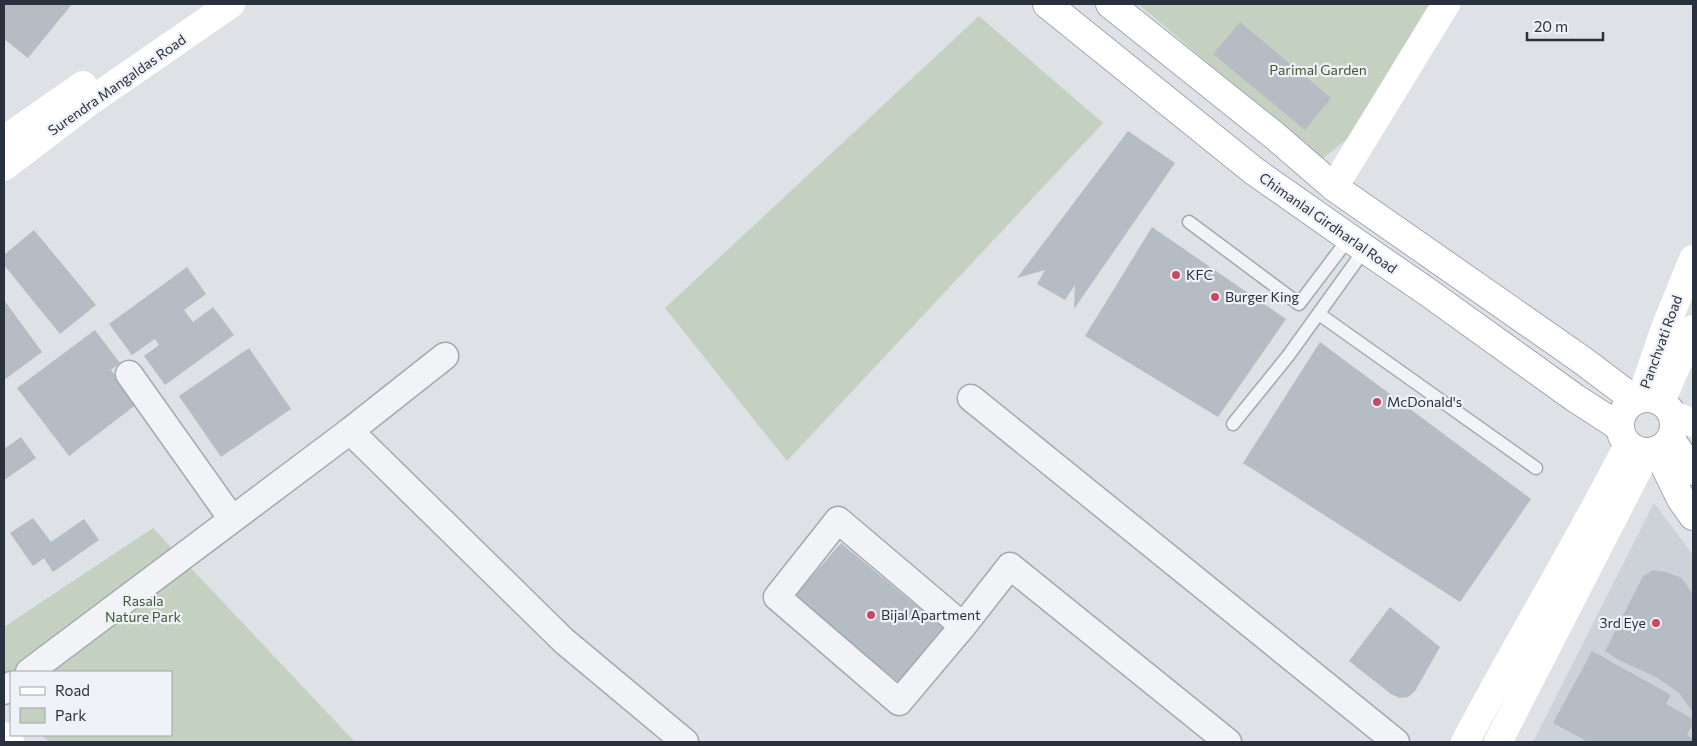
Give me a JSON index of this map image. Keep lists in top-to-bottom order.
{
  "streets": {
    "main road": ["Surendra Mangaldas Road", "Chimanlal Girdharlal Road", "Panchvati Road"]
  },
  "crossings": [
    ["Chimanlal Girdharlal Road", "Panchvati Road"]
  ],
  "parks": ["Parimal Garden", "Rasala Nature Park"],
  "places": [
    "KFC",
    "Burger King",
    "McDonald's",
    "Bijal Apartment",
    "3rd Eye"
  ],
  "legend": ["Road", "Park"],
  "scale_bar": "20 m"
}
